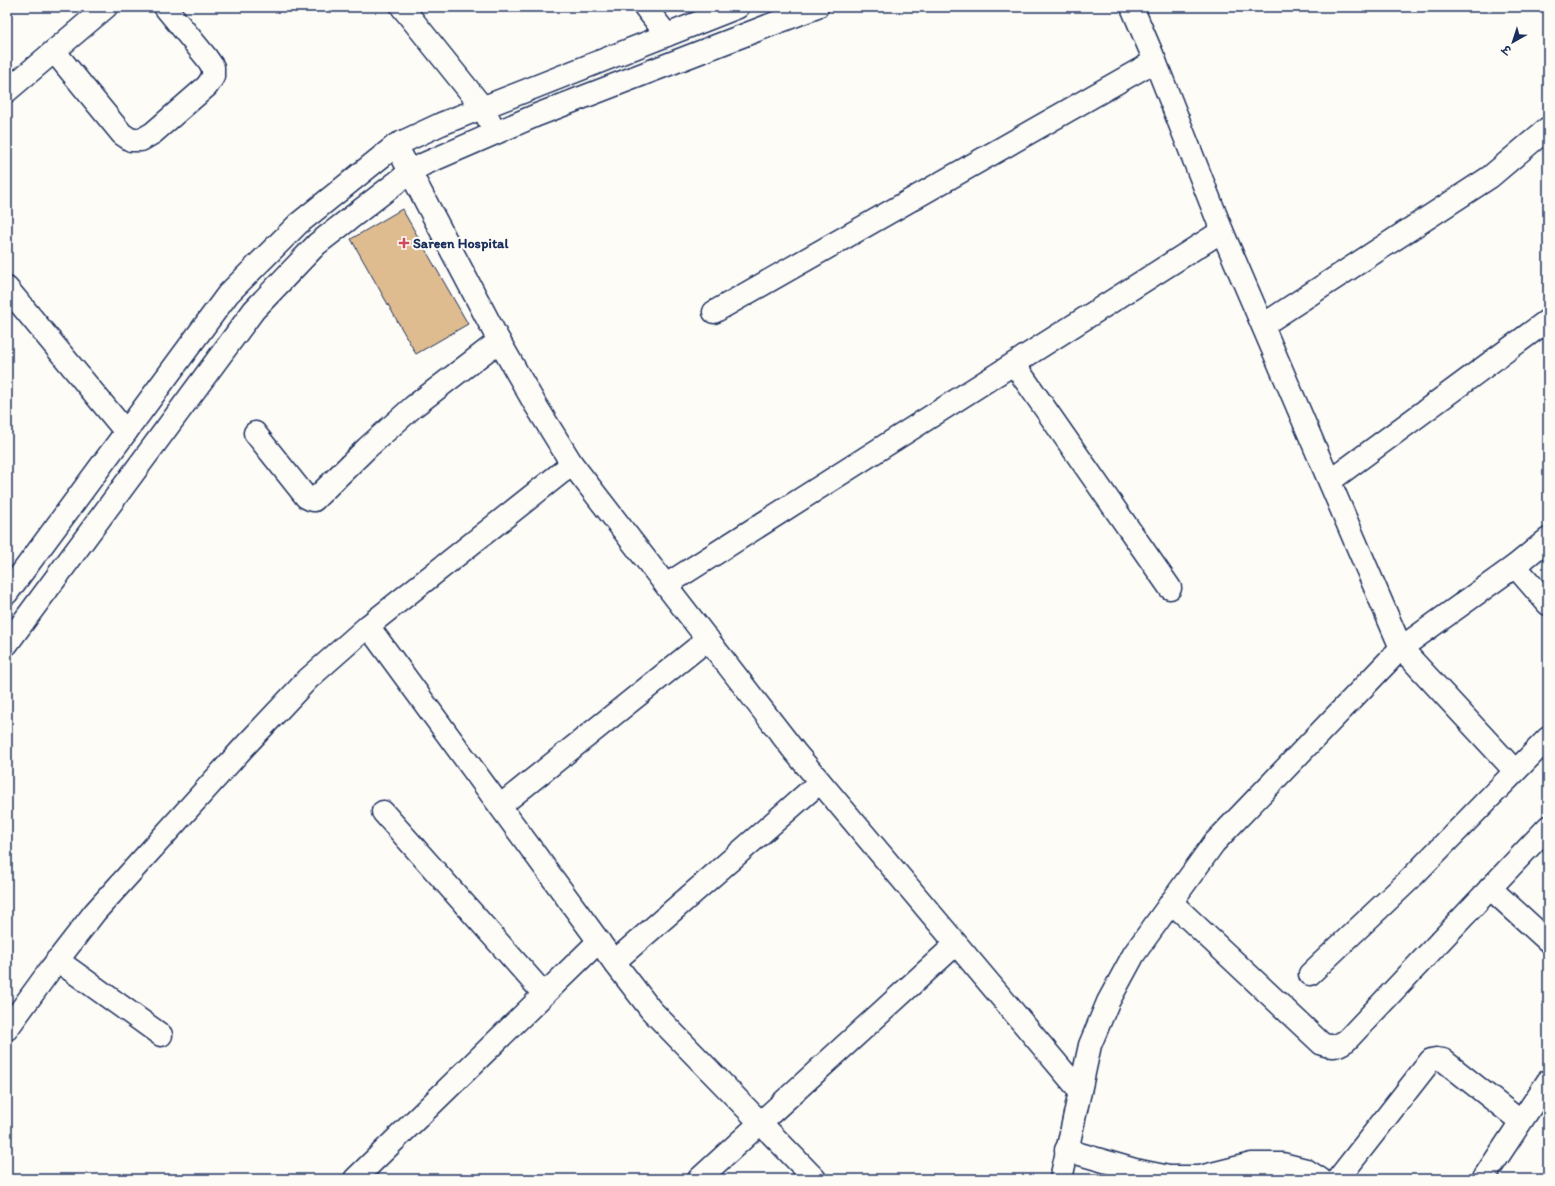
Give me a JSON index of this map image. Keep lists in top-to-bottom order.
{
  "places": {
    "health": ["Sareen Hospital"]
  },
  "north": "bottom left"
}
